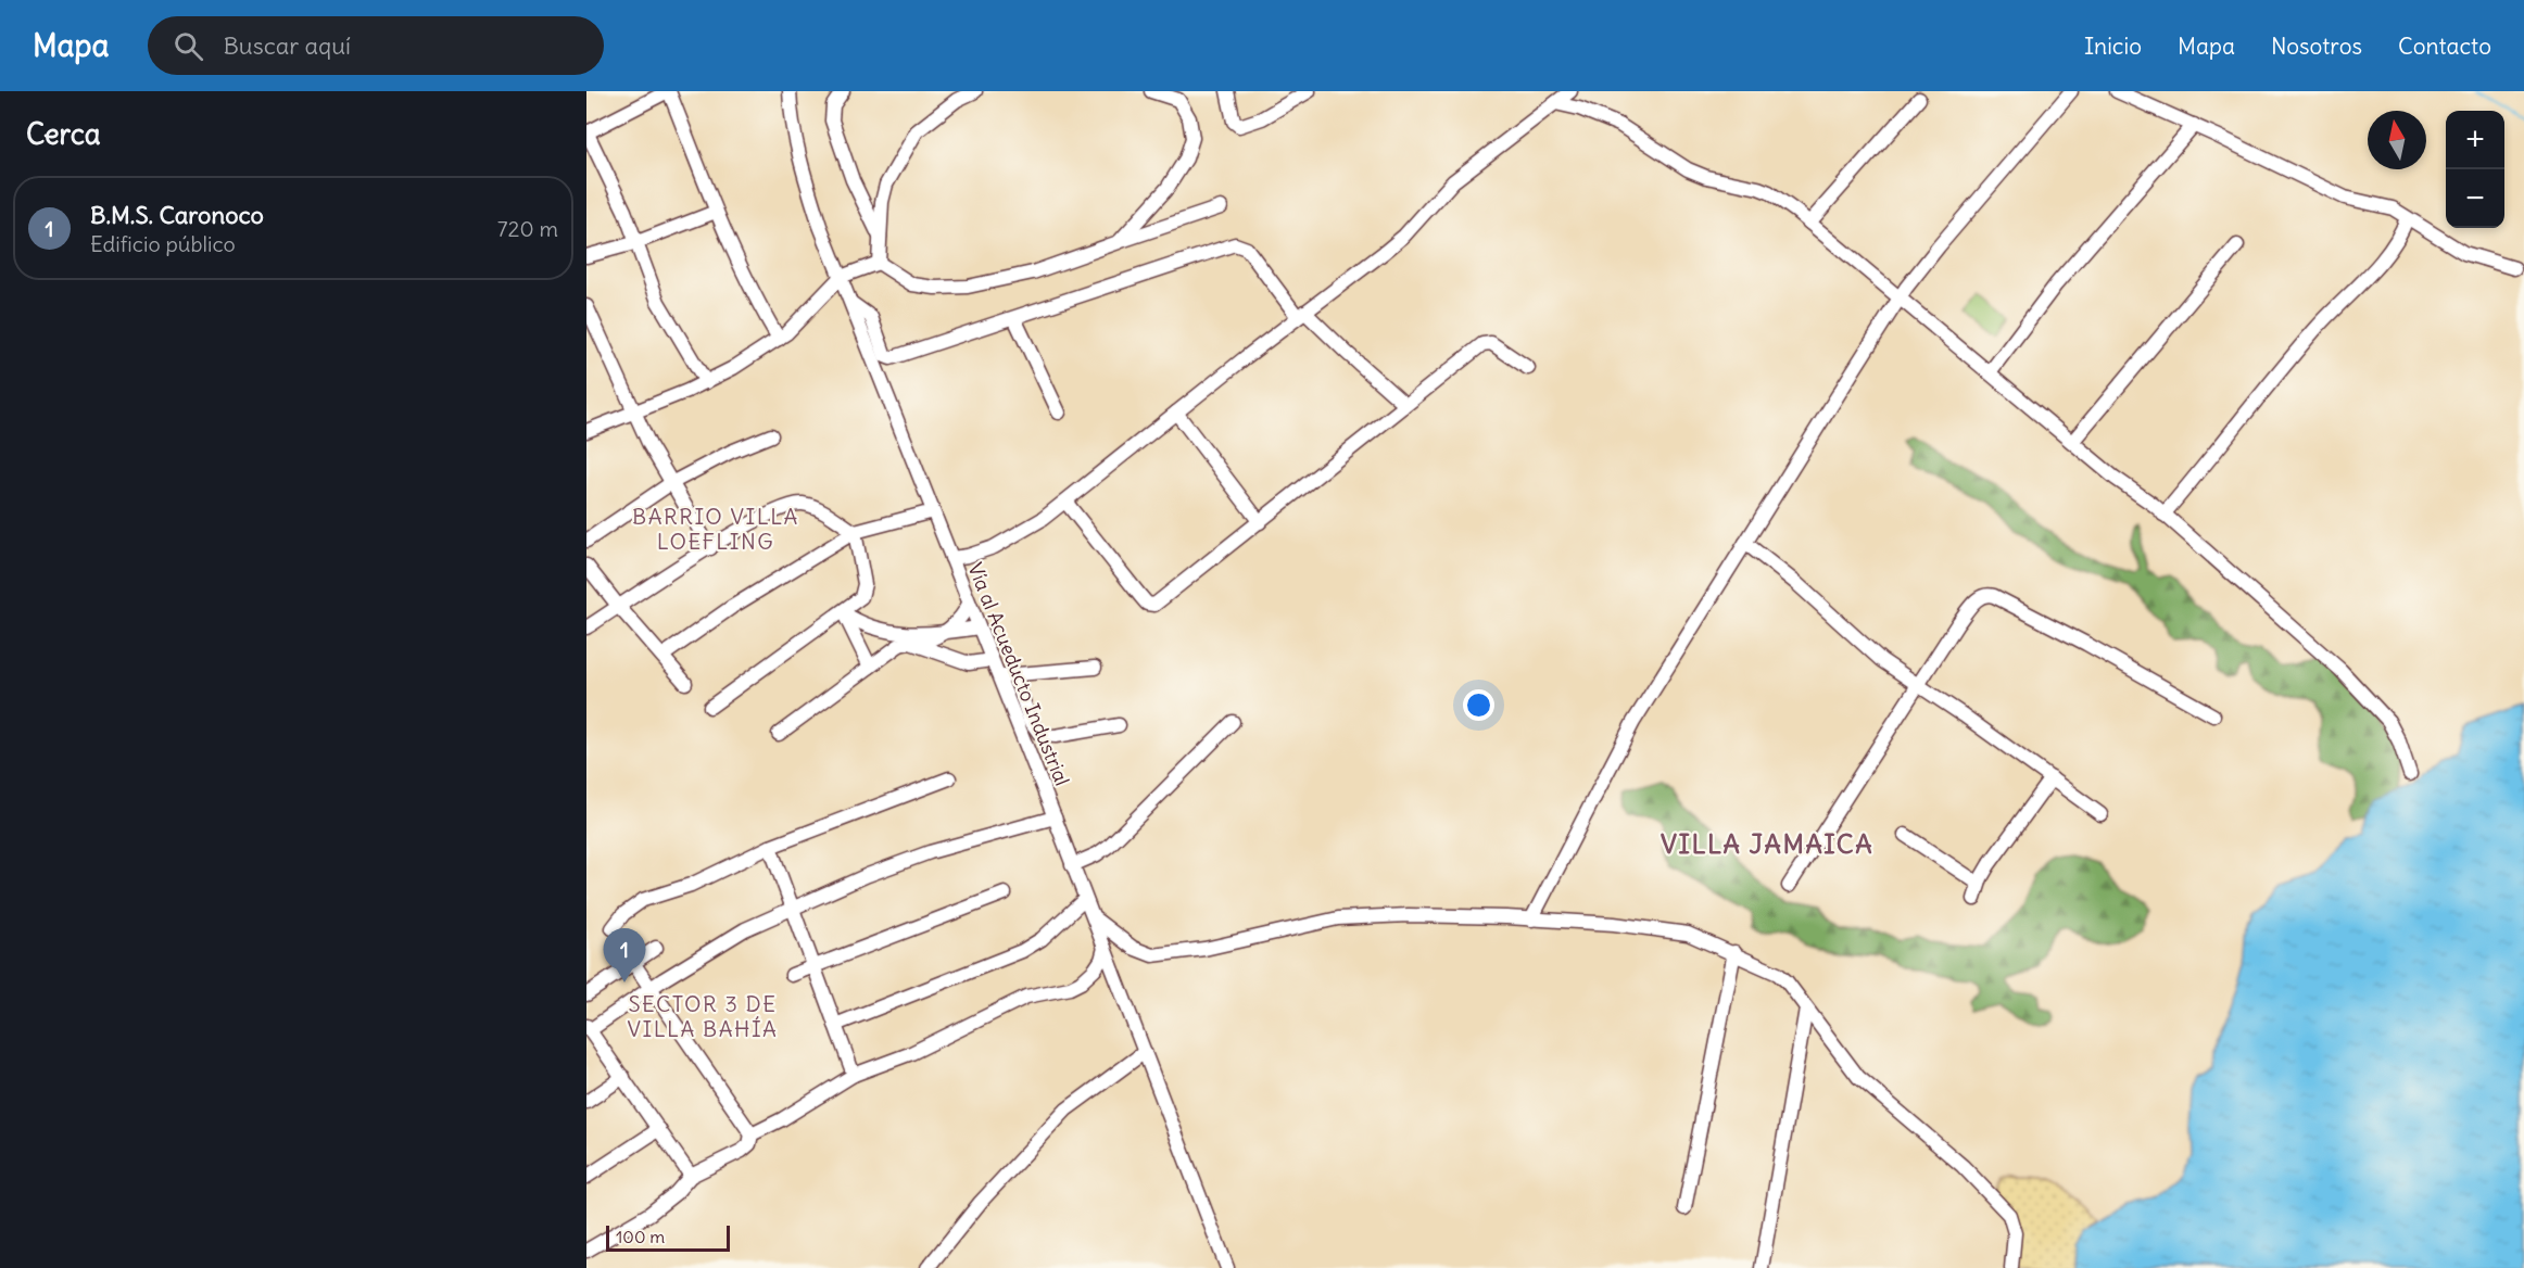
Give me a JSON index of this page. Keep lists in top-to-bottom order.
{
  "streets": {
    "street": ["Vía al Acueducto Industrial"]
  },
  "districts": ["BARRIO VILLA LOEFLING", "VILLA JAMAICA", "SECTOR 3 DE VILLA BAHÍA"],
  "scale_bar": "100 m",
  "north": "top",
  "page": {
    "header": "Mapa",
    "search": "Buscar aquí",
    "nav": [
      "Inicio",
      "Mapa",
      "Nosotros",
      "Contacto"
    ],
    "heading": "Cerca",
    "map_buttons": ["+", "−"],
    "list": [
      {
        "mark": "1",
        "name": "B.M.S. Caronoco",
        "note": "Edificio público",
        "value": "720 m"
      }
    ],
    "pins": "1",
    "scale": "100 m"
  }
}
